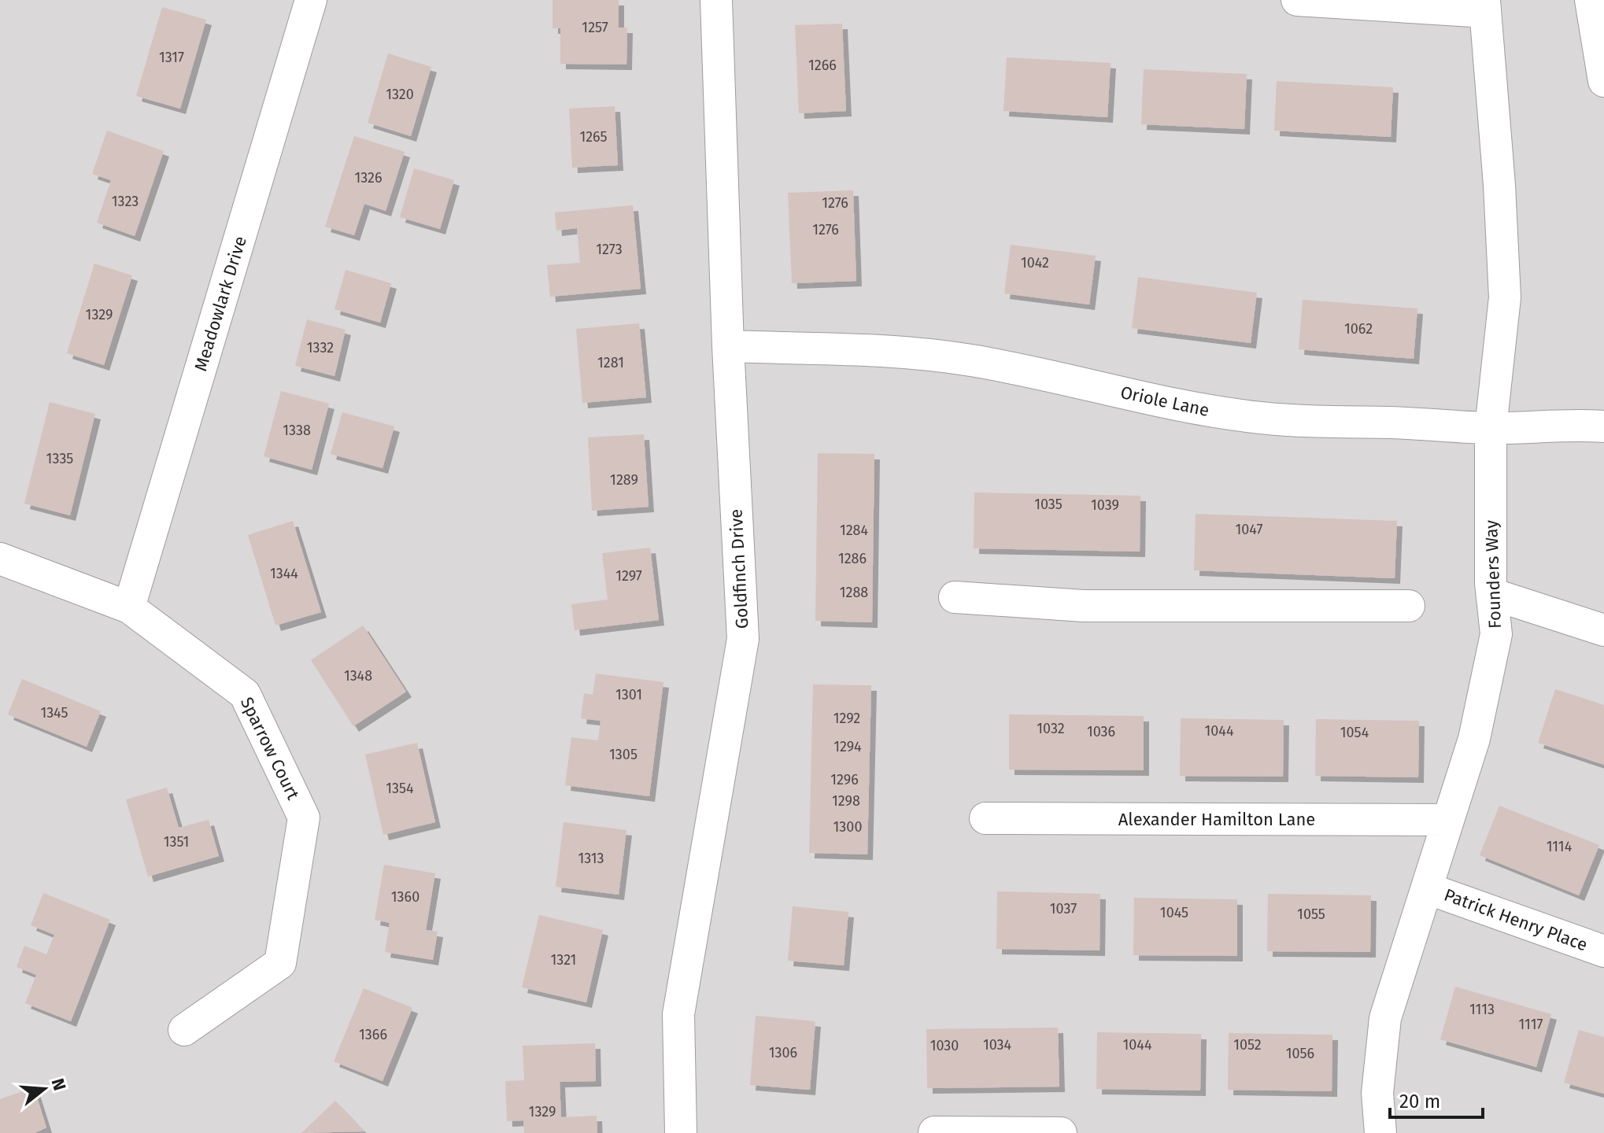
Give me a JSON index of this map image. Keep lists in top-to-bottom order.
{
  "streets": {
    "street": [
      "Meadowlark Drive",
      "Oriole Lane",
      "Goldfinch Drive",
      "Founders Way",
      "Sparrow Court",
      "Alexander Hamilton Lane",
      "Patrick Henry Place"
    ]
  },
  "crossings": [
    ["Meadowlark Drive", "Sparrow Court"],
    ["Oriole Lane", "Goldfinch Drive"],
    ["Oriole Lane", "Founders Way"],
    ["Founders Way", "Alexander Hamilton Lane"],
    ["Founders Way", "Patrick Henry Place"]
  ],
  "house_numbers": [
    "1257",
    "1317",
    "1266",
    "1320",
    "1265",
    "1326",
    "1323",
    "1276",
    "1276",
    "1273",
    "1042",
    "1329",
    "1062",
    "1332",
    "1281",
    "1338",
    "1335",
    "1289",
    "1035",
    "1039",
    "1047",
    "1284",
    "1286",
    "1344",
    "1297",
    "1288",
    "1348",
    "1301",
    "1345",
    "1292",
    "1032",
    "1044",
    "1036",
    "1054",
    "1294",
    "1305",
    "1296",
    "1354",
    "1298",
    "1300",
    "1351",
    "1114",
    "1313",
    "1360",
    "1037",
    "1045",
    "1055",
    "1321",
    "1113",
    "1117",
    "1366",
    "1034",
    "1044",
    "1052",
    "1030",
    "1306",
    "1056",
    "1329"
  ],
  "scale_bar": "20 m",
  "north": "right"
}
